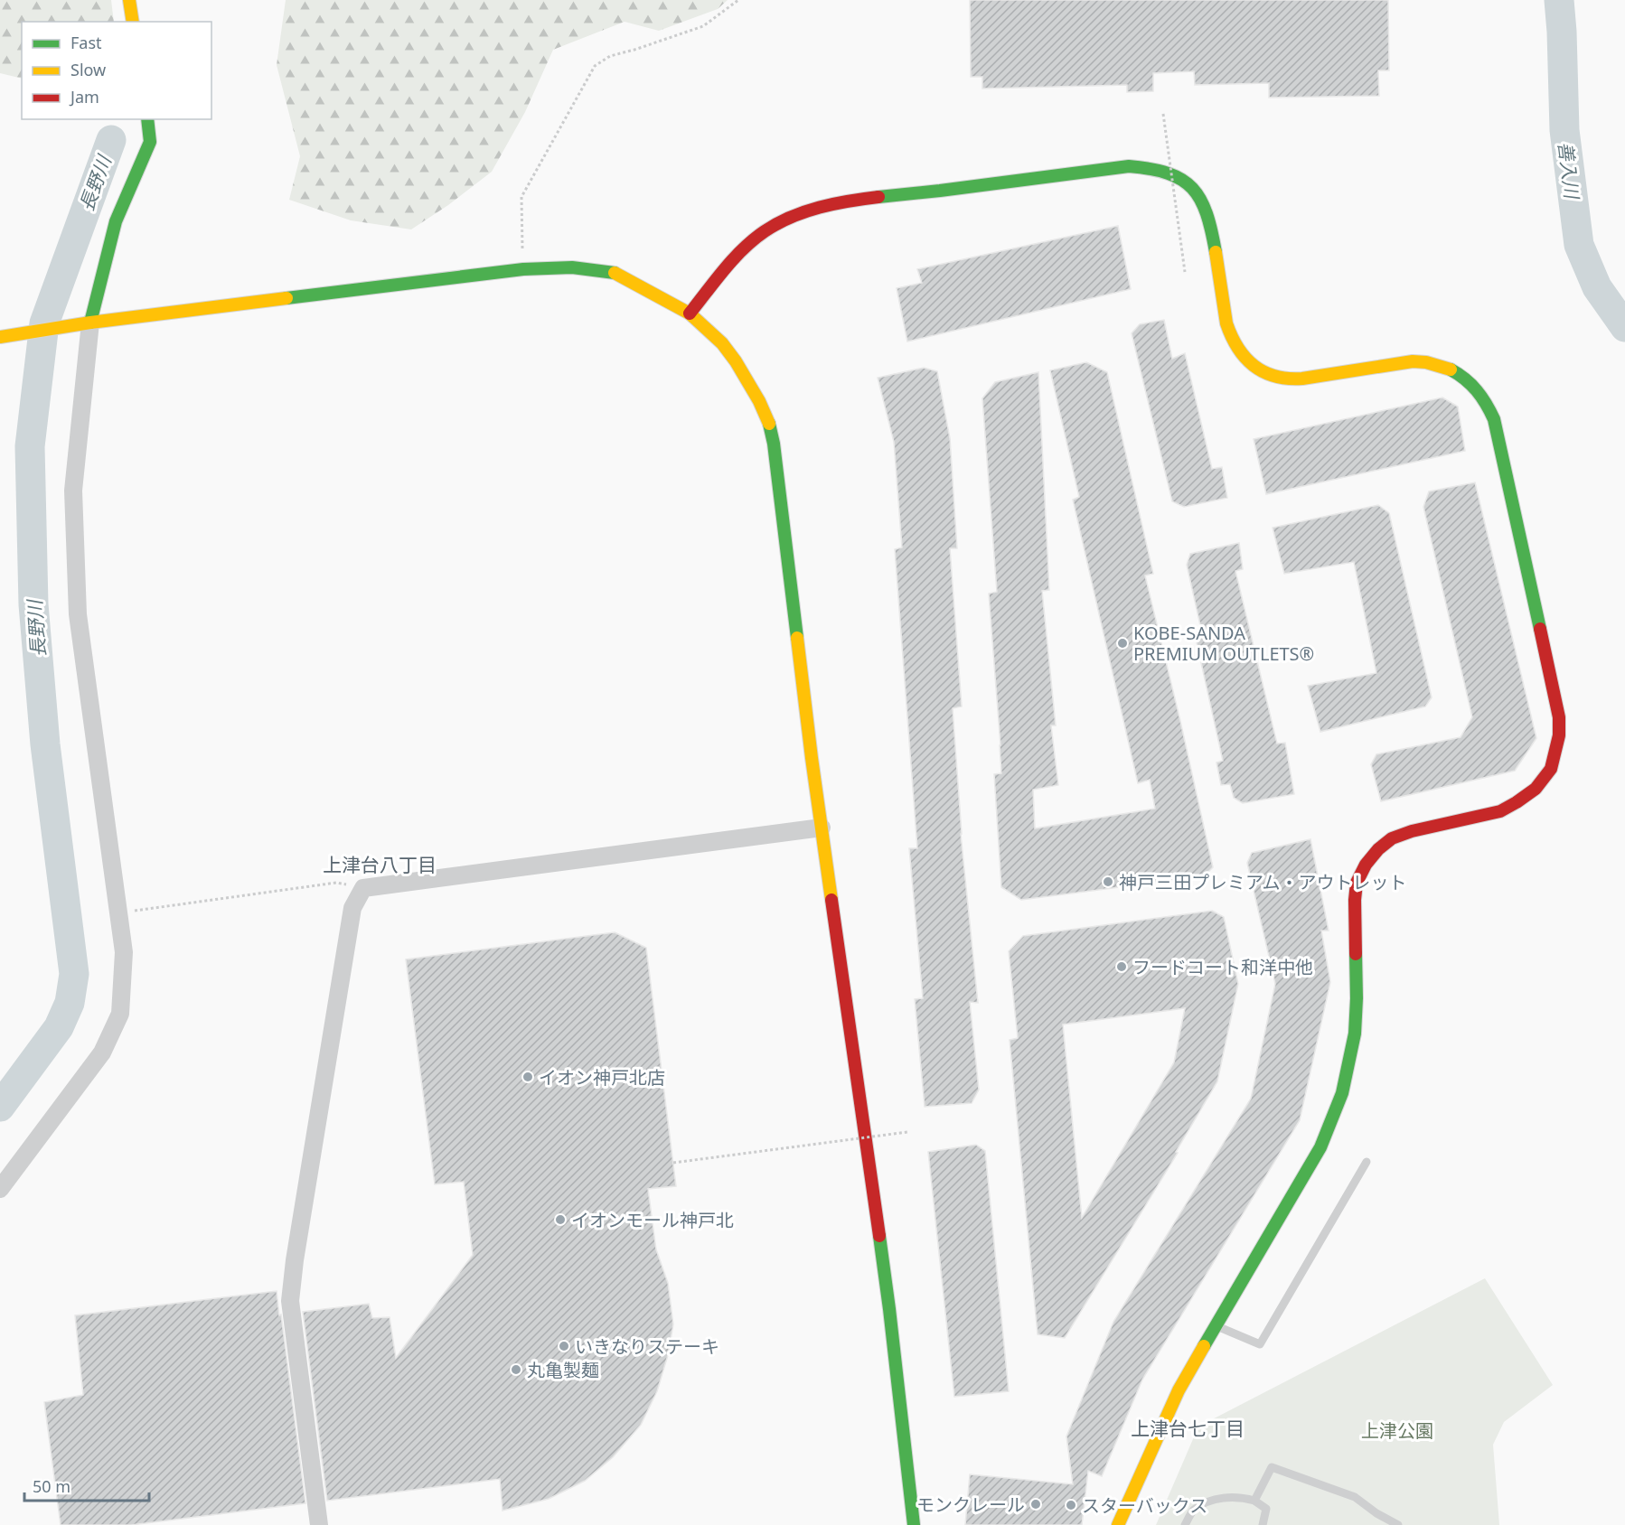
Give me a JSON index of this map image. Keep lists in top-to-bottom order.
{
  "districts": ["上津台八丁目", "上津台七丁目"],
  "water": ["善入川", "長野川"],
  "parks": ["上津公園"],
  "places": [
    "KOBE-SANDA PREMIUM OUTLETS®",
    "神戸三田プレミアム・アウトレット",
    "フードコート和洋中他",
    "イオン神戸北店",
    "イオンモール神戸北",
    "いきなりステーキ",
    "丸亀製麺",
    "モンクレール",
    "スターバックス"
  ],
  "legend": ["Fast", "Slow", "Jam"],
  "scale_bar": "50 m"
}
